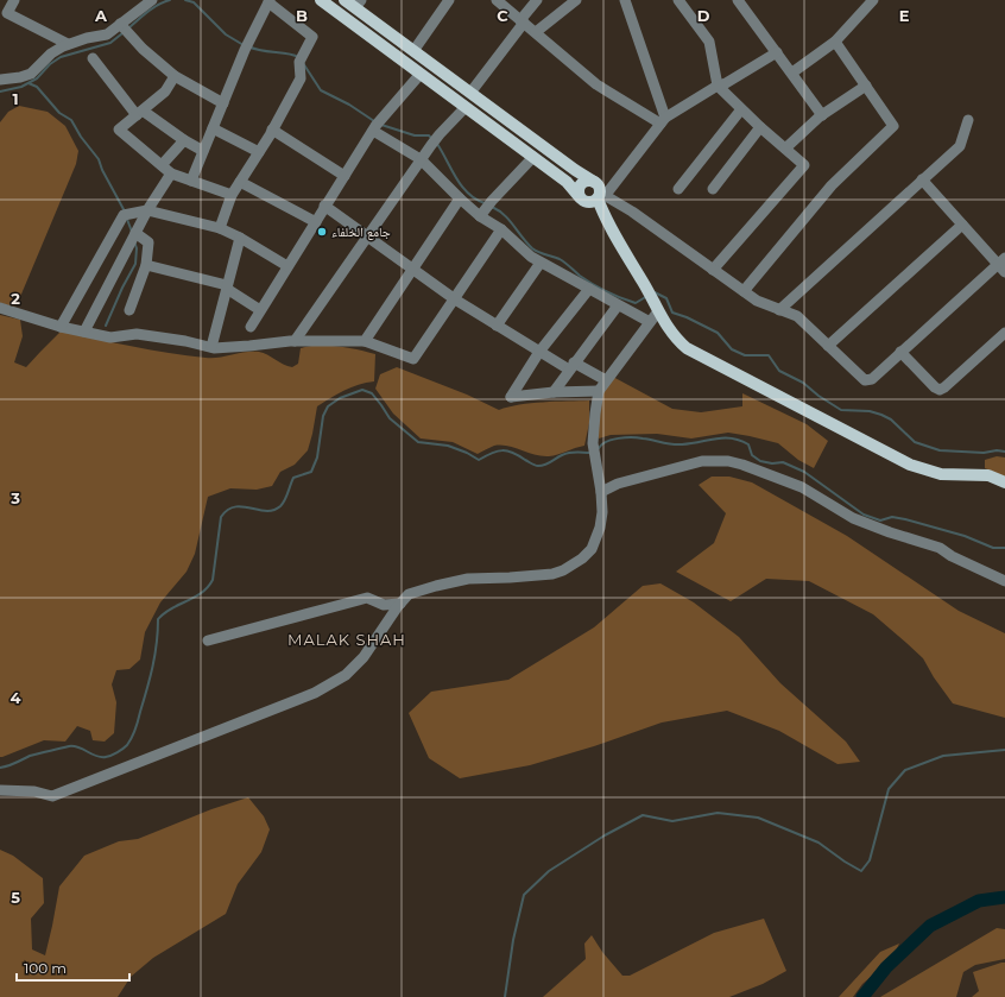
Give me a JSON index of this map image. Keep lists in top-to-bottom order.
{
  "districts": ["MALAK SHAH"],
  "places": ["جامع الخلفاء"],
  "scale_bar": "100 m",
  "grid": {
    "columns": [
      "A",
      "B",
      "C",
      "D",
      "E"
    ],
    "rows": [
      "1",
      "2",
      "3",
      "4",
      "5"
    ]
  }
}
